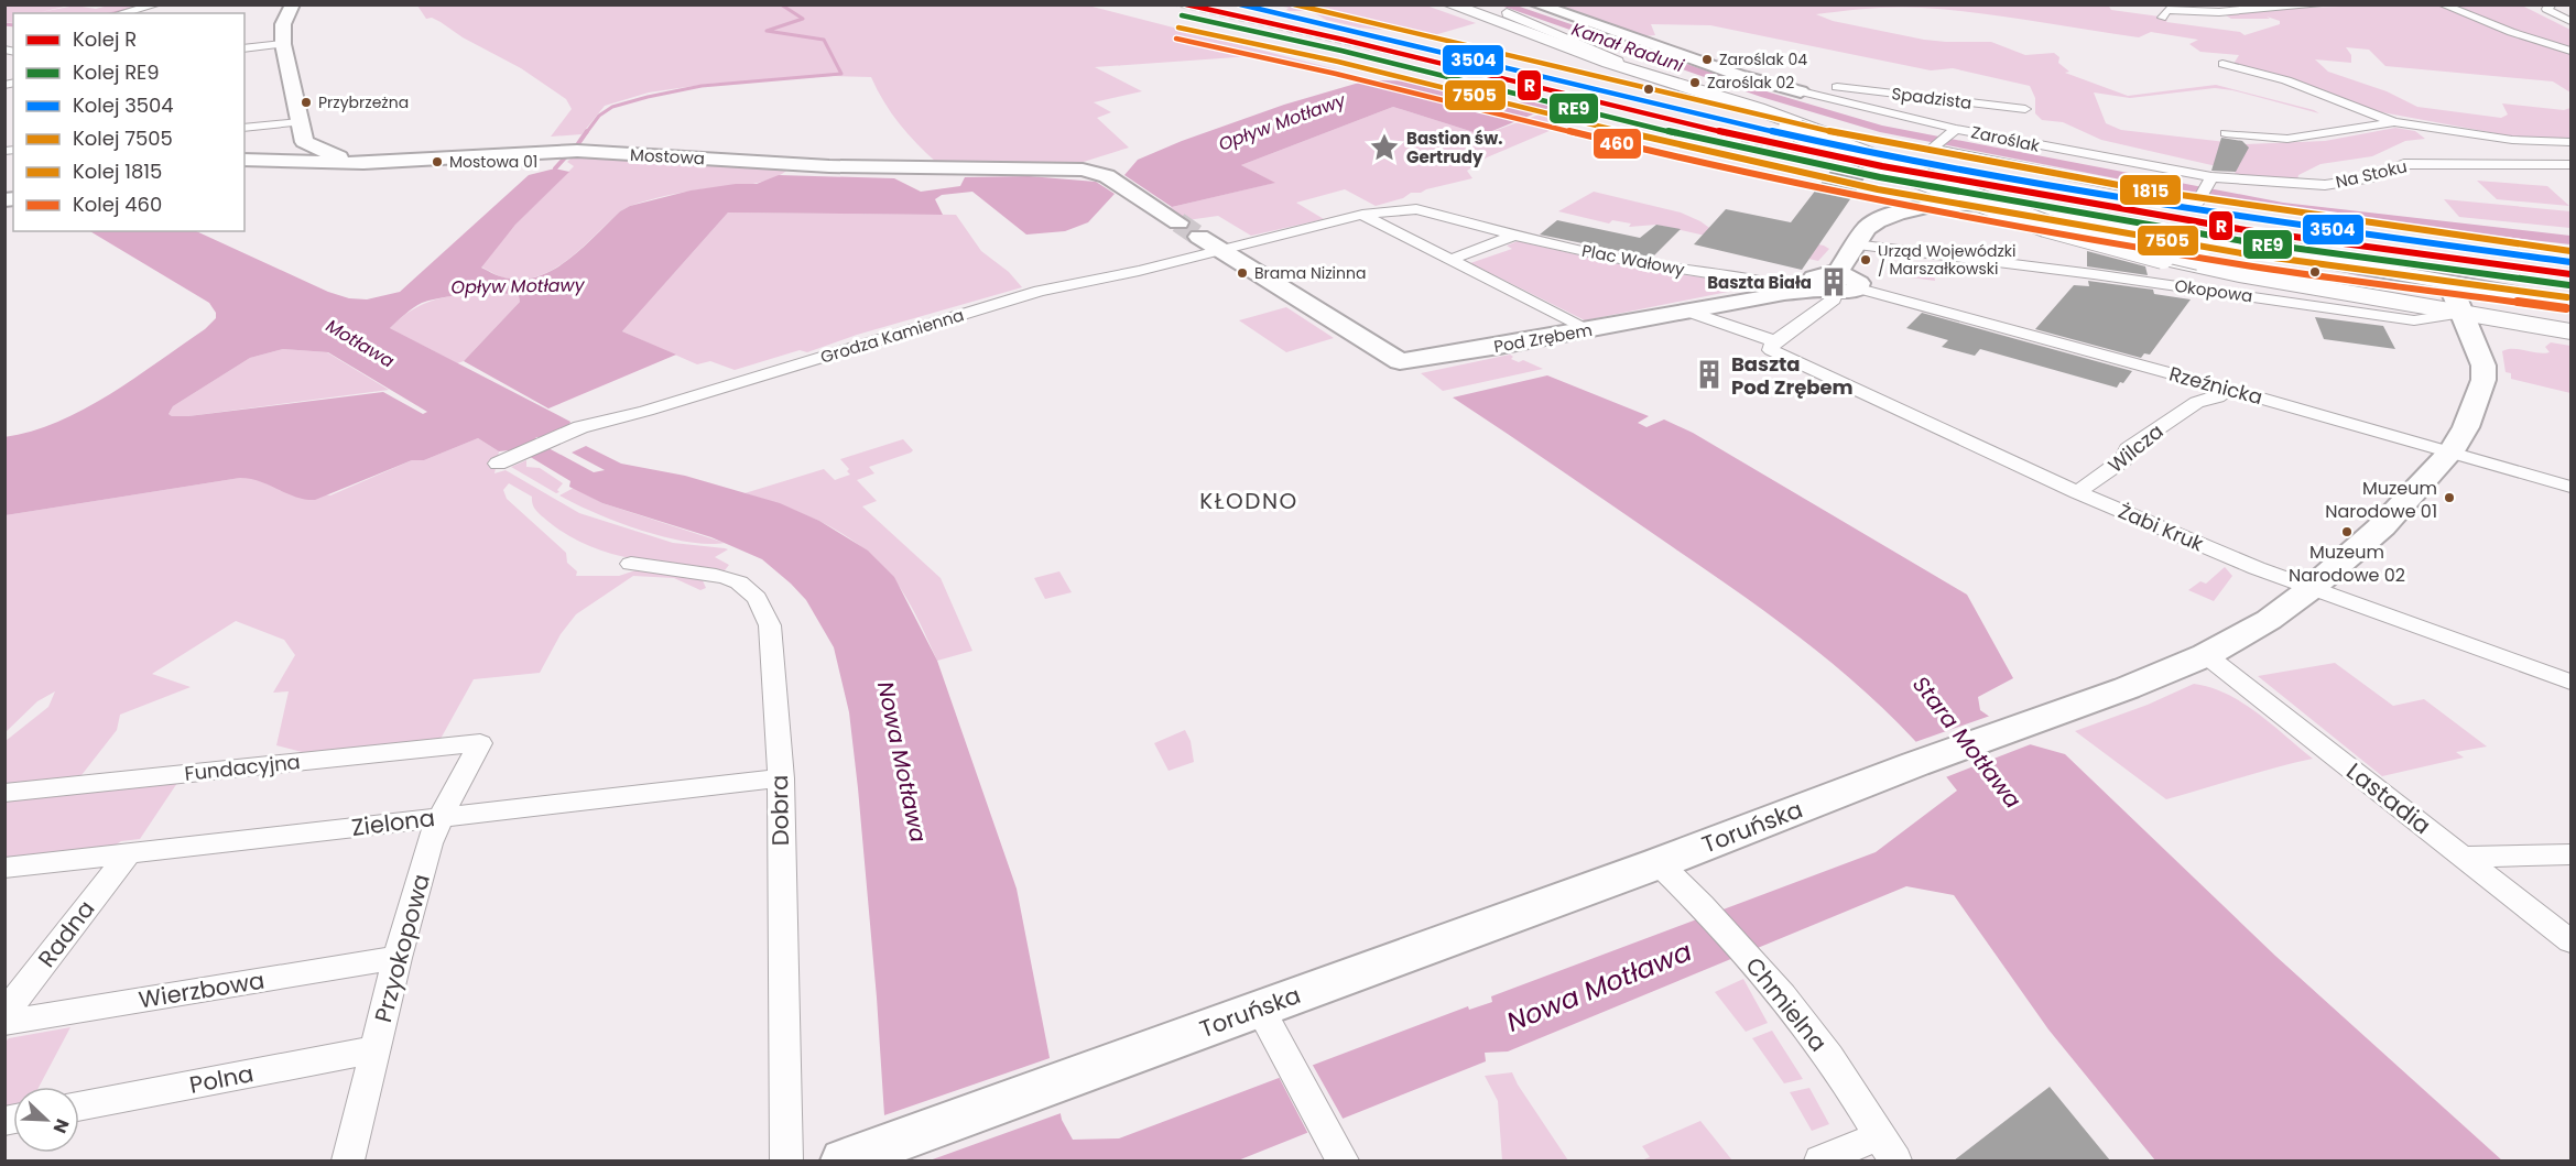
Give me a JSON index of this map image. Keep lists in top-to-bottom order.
{
  "streets": {
    "main road": ["Okopowa"],
    "street": [
      "Spadzista",
      "Zaroślak",
      "Mostowa",
      "Na Stoku",
      "Plac Wałowy",
      "Grodza Kamienna",
      "Pod Zrębem",
      "Rzeźnicka",
      "Wilcza",
      "Żabi Kruk",
      "Fundacyjna",
      "Lastadia",
      "Dobra",
      "Zielona",
      "Toruńska",
      "Radna",
      "Przyokopowa",
      "Wierzbowa",
      "Chmielna",
      "Polna"
    ]
  },
  "crossings": [
    ["Zaroślak", "Na Stoku"],
    ["Plac Wałowy", "Grodza Kamienna"],
    ["Plac Wałowy", "Pod Zrębem"],
    ["Okopowa", "Toruńska"],
    ["Grodza Kamienna", "Pod Zrębem"],
    ["Pod Zrębem", "Rzeźnicka"],
    ["Rzeźnicka", "Wilcza"],
    ["Rzeźnicka", "Toruńska"],
    ["Wilcza", "Żabi Kruk"],
    ["Żabi Kruk", "Toruńska"],
    ["Fundacyjna", "Przyokopowa"],
    ["Lastadia", "Toruńska"],
    ["Dobra", "Zielona"],
    ["Zielona", "Radna"],
    ["Zielona", "Przyokopowa"],
    ["Toruńska", "Chmielna"],
    ["Przyokopowa", "Wierzbowa"],
    ["Przyokopowa", "Polna"]
  ],
  "districts": ["KŁODNO"],
  "water": [
    "Kanał Raduni",
    "Opływ Motławy",
    "Motława",
    "Stara Motława",
    "Nowa Motława"
  ],
  "places": {
    "other": [
      "Zaroślak 04",
      "Zaroślak 02",
      "Przybrzeżna",
      "Mostowa 01",
      "Urząd Wojewódzki / Marszałkowski",
      "Brama Nizinna",
      "Muzeum Narodowe 01",
      "Muzeum Narodowe 02"
    ],
    "place": ["Bastion św. Gertrudy"],
    "building": ["Baszta Biała", "Baszta Pod Zrębem"]
  },
  "lines": [
    "rail line R",
    "rail line 3504",
    "rail line 1815",
    "rail line RE9",
    "rail line 7505",
    "rail line 460"
  ],
  "legend": [
    "Kolej R",
    "Kolej RE9",
    "Kolej 3504",
    "Kolej 7505",
    "Kolej 1815",
    "Kolej 460"
  ],
  "north": "bottom right"
}
